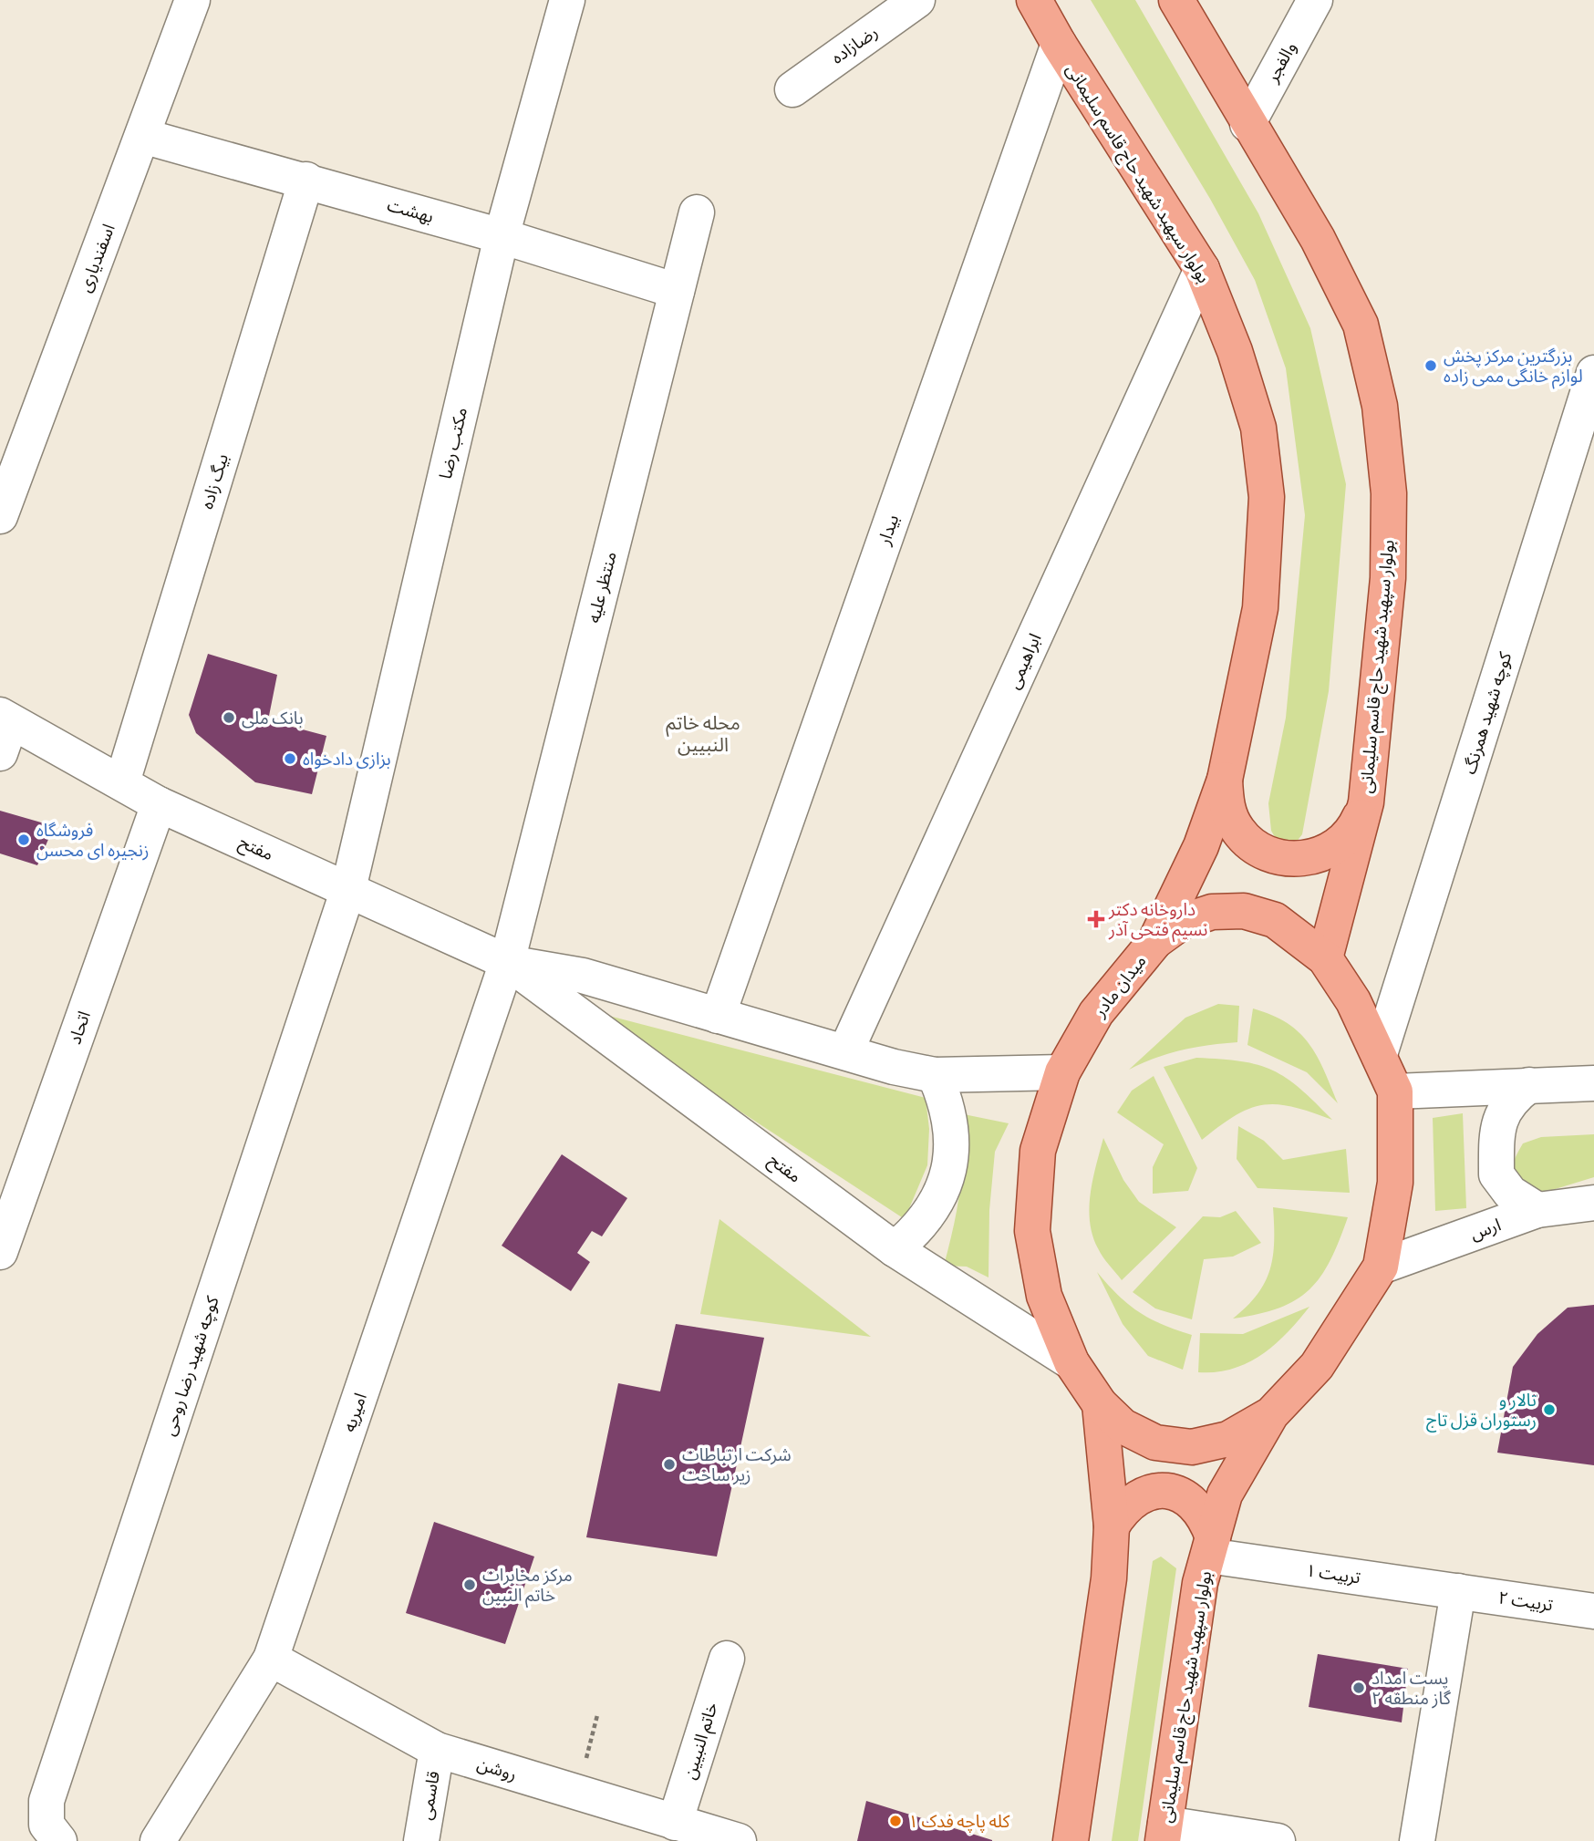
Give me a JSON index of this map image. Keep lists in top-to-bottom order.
{
  "streets": {
    "main road": ["بولوار سپهبد شهید حاج قاسم سلیمانی", "میدان مادر"],
    "street": [
      "رضازاده",
      "والفجر",
      "بهشت",
      "اسفندیاری",
      "مکتب رضا",
      "بیگ زاده",
      "بیدار",
      "منتظر علیه",
      "ابراهیمی",
      "کوچه شهید همرنگ",
      "مفتح",
      "اتحاد",
      "ارس",
      "کوچه شهید رضا روحی",
      "امیریه",
      "تربیت ۱",
      "تربیت ۲",
      "خاتم النبیین",
      "روشن",
      "قاسمی"
    ]
  },
  "crossings": [
    ["والفجر", "بولوار سپهبد شهید حاج قاسم سلیمانی"],
    ["بولوار سپهبد شهید حاج قاسم سلیمانی", "بیدار"],
    ["بولوار سپهبد شهید حاج قاسم سلیمانی", "ابراهیمی"],
    ["بولوار سپهبد شهید حاج قاسم سلیمانی", "میدان مادر"],
    ["بولوار سپهبد شهید حاج قاسم سلیمانی", "تربیت ۱"],
    ["بهشت", "اسفندیاری"],
    ["بهشت", "مکتب رضا"],
    ["بهشت", "بیگ زاده"],
    ["بهشت", "منتظر علیه"],
    ["مکتب رضا", "مفتح"],
    ["مکتب رضا", "کوچه شهید رضا روحی"],
    ["بیگ زاده", "مفتح"],
    ["بیدار", "مفتح"],
    ["منتظر علیه", "مفتح"],
    ["منتظر علیه", "امیریه"],
    ["ابراهیمی", "مفتح"],
    ["کوچه شهید همرنگ", "میدان مادر"],
    ["مفتح", "میدان مادر"],
    ["مفتح", "اتحاد"],
    ["مفتح", "کوچه شهید رضا روحی"],
    ["مفتح", "امیریه"],
    ["میدان مادر", "ارس"],
    ["امیریه", "روشن"],
    ["تربیت ۱", "تربیت ۲"],
    ["خاتم النبیین", "روشن"],
    ["روشن", "قاسمی"]
  ],
  "districts": ["محله خاتم النبیین"],
  "places": {
    "other": [
      "بزرگترین مرکز پخش لوازم خانگی ممی زاده",
      "بانک ملی",
      "بزازی دادخواه",
      "فروشگاه زنجیره ای محسن",
      "تالار و رستوران قزل تاج",
      "شرکت ارتباطات زیر ساخت",
      "مرکز مخابرات خاتم النبین",
      "پست امداد گاز منطقه ۲",
      "کله پاچه فدک ۱"
    ],
    "health": ["داروخانه دکتر نسیم فتحی آذر"]
  }
}
